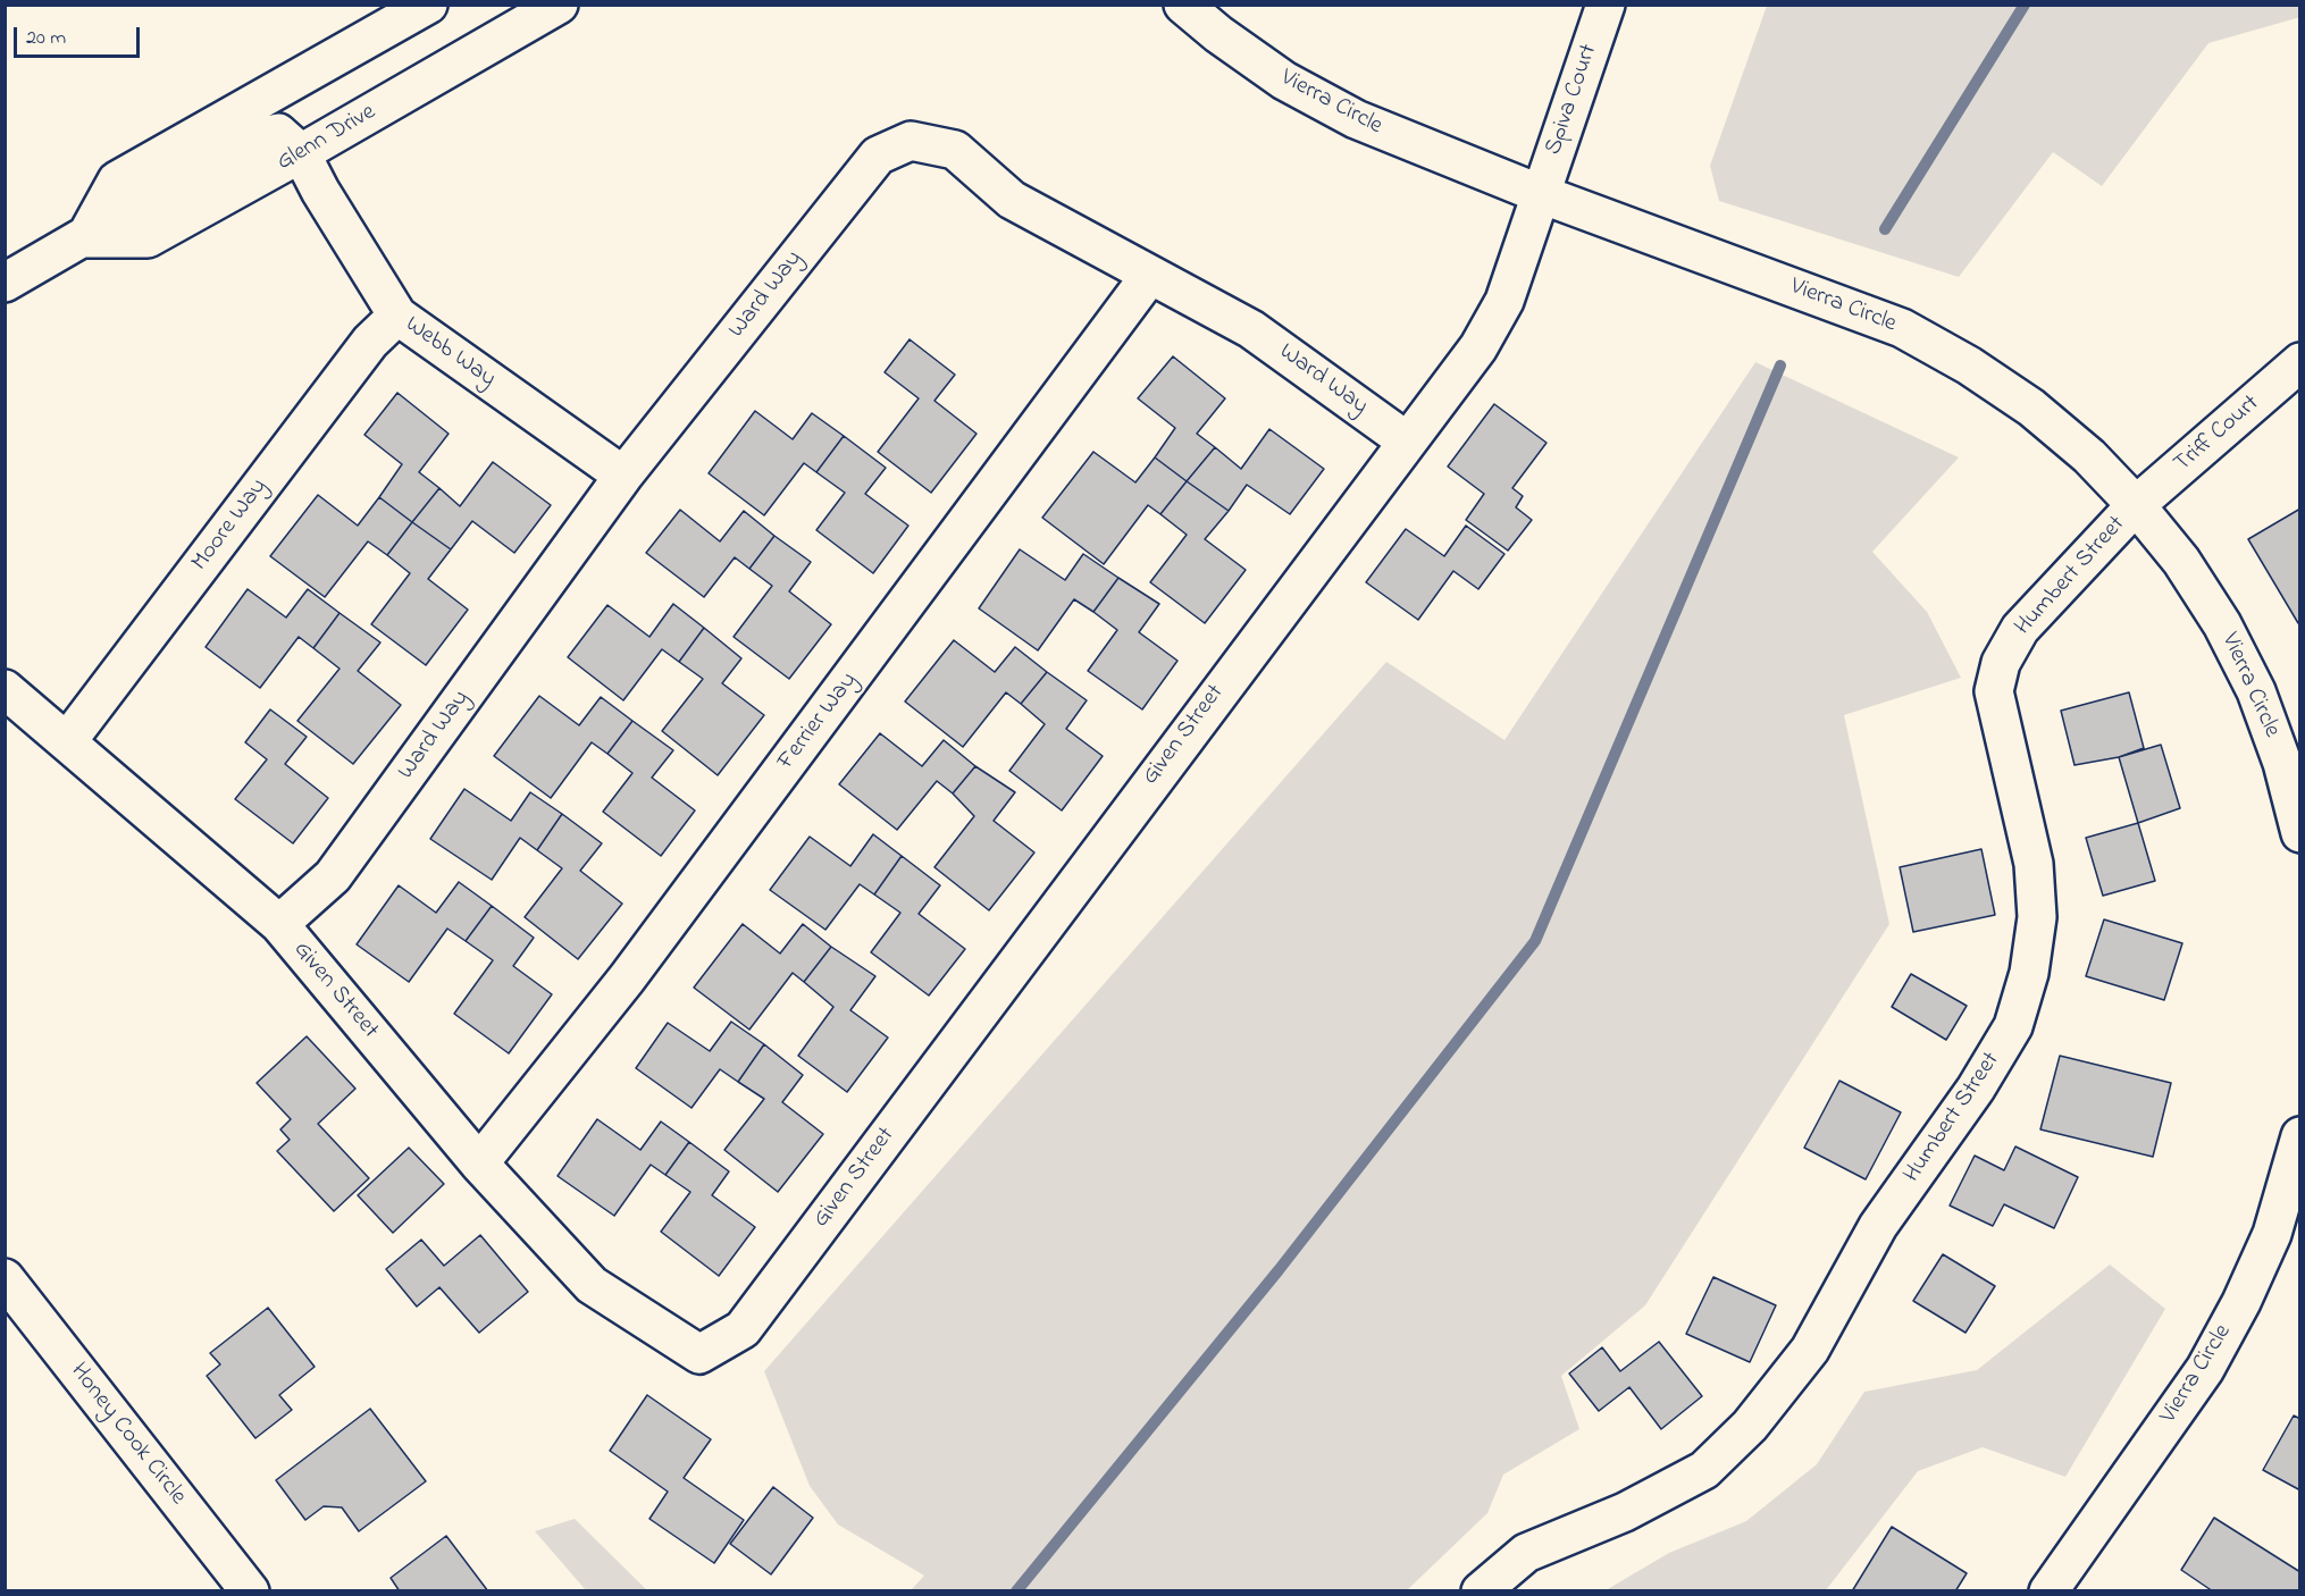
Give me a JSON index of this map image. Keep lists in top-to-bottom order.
{
  "streets": {
    "street": [
      "Spiva Court",
      "Vierra Circle",
      "Glenn Drive",
      "Ward Way",
      "Webb Way",
      "Triff Court",
      "Moore Way",
      "Humbert Street",
      "Ferrier Way",
      "Given Street",
      "Honey Cook Circle"
    ]
  },
  "crossings": [
    ["Spiva Court", "Vierra Circle"],
    ["Spiva Court", "Given Street"],
    ["Vierra Circle", "Triff Court"],
    ["Vierra Circle", "Humbert Street"],
    ["Vierra Circle", "Given Street"],
    ["Glenn Drive", "Webb Way"],
    ["Ward Way", "Webb Way"],
    ["Ward Way", "Ferrier Way"],
    ["Ward Way", "Given Street"],
    ["Webb Way", "Moore Way"],
    ["Triff Court", "Humbert Street"],
    ["Moore Way", "Given Street"],
    ["Ferrier Way", "Given Street"]
  ],
  "scale_bar": "20 m"
}
